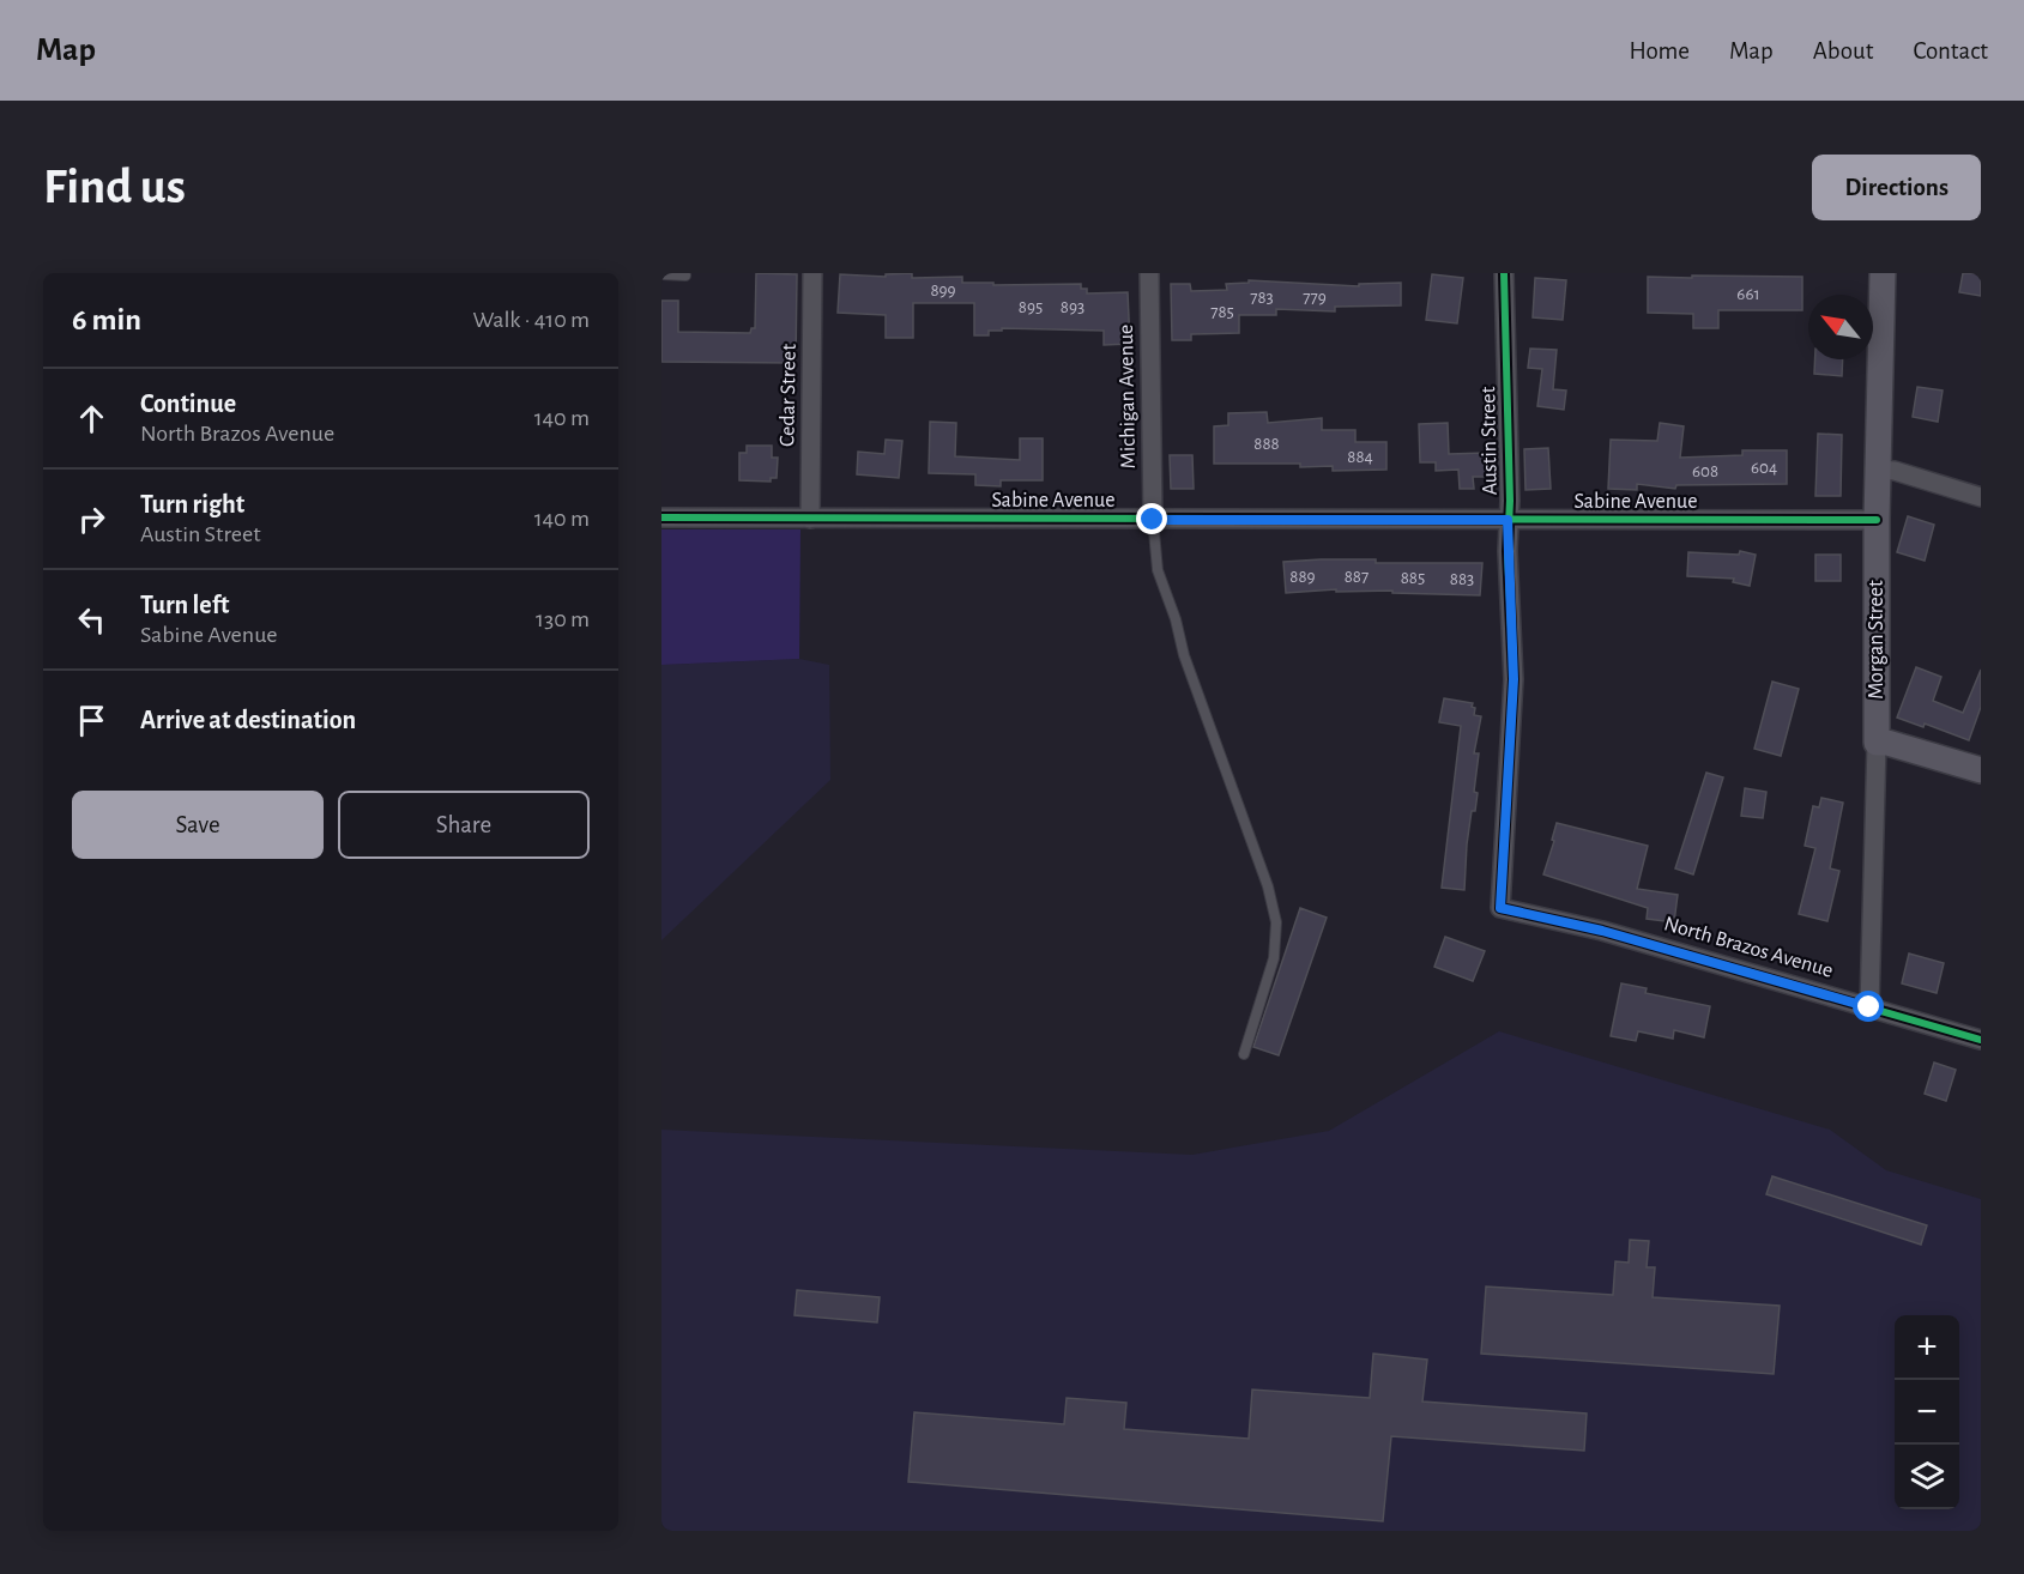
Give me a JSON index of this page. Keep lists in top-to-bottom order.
{
  "streets": {
    "street": [
      "Cedar Street",
      "Michigan Avenue",
      "Austin Street",
      "Sabine Avenue",
      "Morgan Street",
      "North Brazos Avenue"
    ]
  },
  "crossings": [
    ["Cedar Street", "Sabine Avenue"],
    ["Michigan Avenue", "Sabine Avenue"],
    ["Austin Street", "Sabine Avenue"],
    ["Austin Street", "North Brazos Avenue"],
    ["Sabine Avenue", "Morgan Street"],
    ["Morgan Street", "North Brazos Avenue"]
  ],
  "house_numbers": [
    "899",
    "661",
    "783",
    "779",
    "895",
    "893",
    "785",
    "888",
    "884",
    "604",
    "608",
    "889",
    "887",
    "885",
    "883"
  ],
  "north": "top left",
  "page": {
    "header": "Map",
    "nav": [
      "Home",
      "Map",
      "About",
      "Contact"
    ],
    "buttons": [
      "Directions",
      ["Save", "Share"]
    ],
    "title": "Find us",
    "heading": ["6 min", "Walk · 410 m"],
    "list": [
      ["Continue", "North Brazos Avenue", "140 m"],
      ["Turn right", "Austin Street", "140 m"],
      ["Turn left", "Sabine Avenue", "130 m"],
      "Arrive at destination"
    ],
    "map_buttons": ["+", "−"]
  }
}
